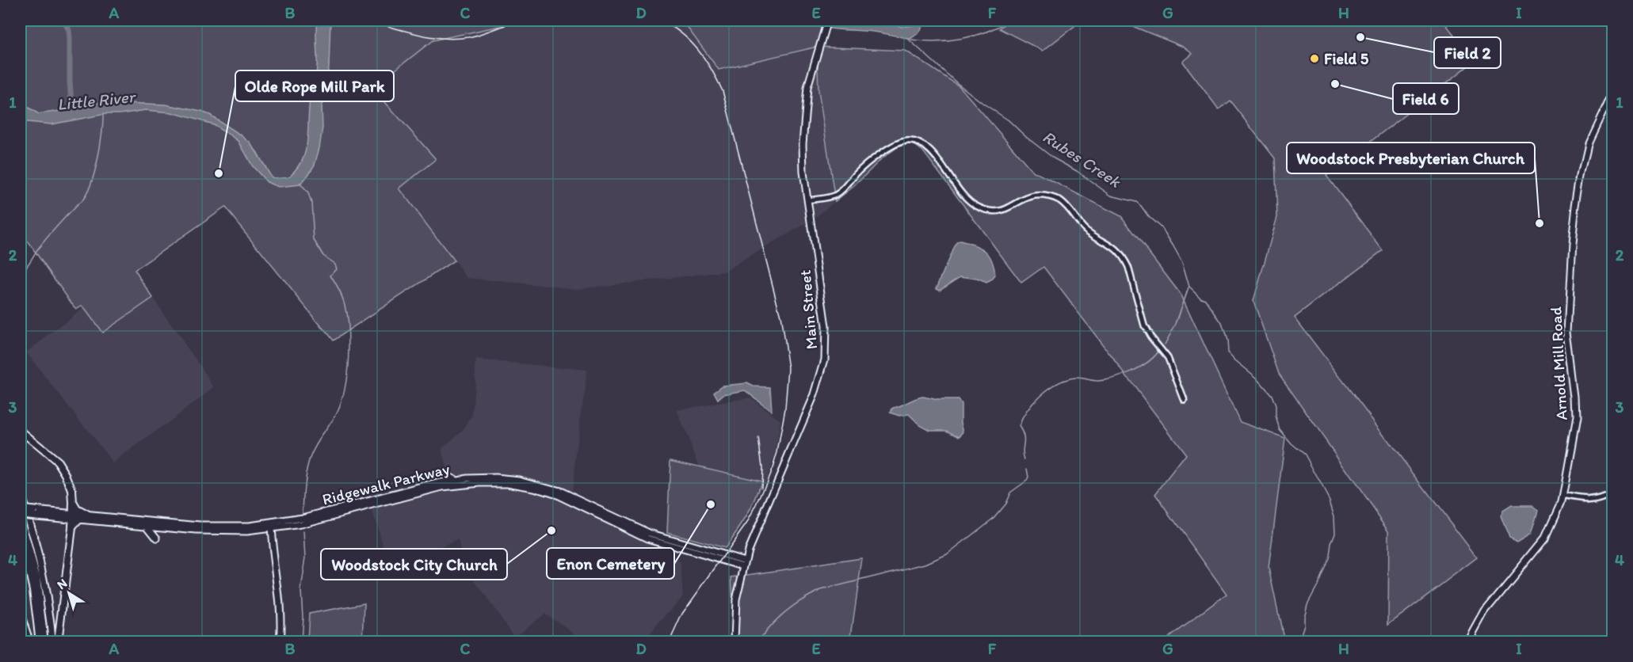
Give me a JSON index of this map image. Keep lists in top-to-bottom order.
{
  "streets": {
    "main road": ["Main Street", "Arnold Mill Road", "Ridgewalk Parkway"]
  },
  "crossings": [
    ["Main Street", "Ridgewalk Parkway"]
  ],
  "water": ["Little River", "Rubes Creek"],
  "places": [
    "Field 2",
    "Field 5",
    "Field 6",
    "Olde Rope Mill Park",
    "Woodstock Presbyterian Church",
    "Enon Cemetery",
    "Woodstock City Church"
  ],
  "north": "top left",
  "grid": {
    "columns": [
      "A",
      "B",
      "C",
      "D",
      "E",
      "F",
      "G",
      "H",
      "I"
    ],
    "rows": [
      "1",
      "2",
      "3",
      "4"
    ]
  }
}
